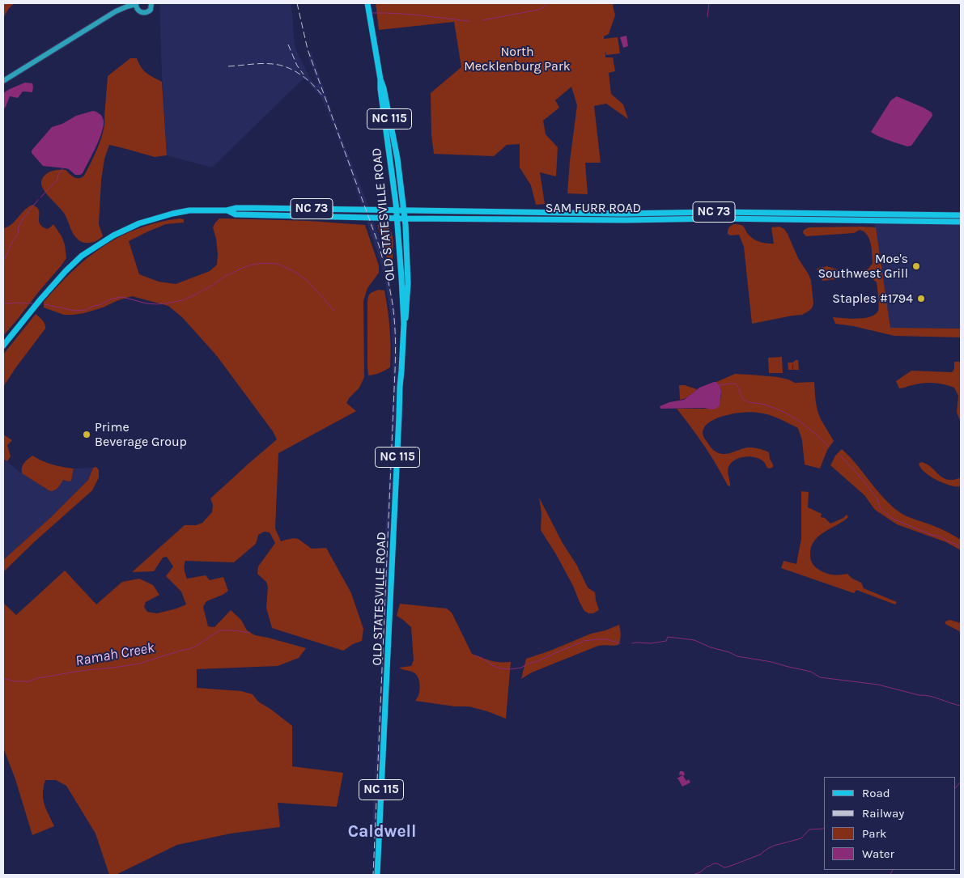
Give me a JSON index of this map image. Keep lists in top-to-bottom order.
{
  "streets": {
    "main road": [
      "NC 115",
      "SAM FURR ROAD",
      "NC 73",
      "OLD STATESVILLE ROAD"
    ]
  },
  "crossings": [
    ["SAM FURR ROAD", "OLD STATESVILLE ROAD"]
  ],
  "districts": ["Caldwell"],
  "water": ["Ramah Creek"],
  "parks": ["North Mecklenburg Park"],
  "places": ["Moe's Southwest Grill", "Staples #1794", "Prime Beverage Group"],
  "legend": [
    "Road",
    "Railway",
    "Park",
    "Water"
  ]
}
